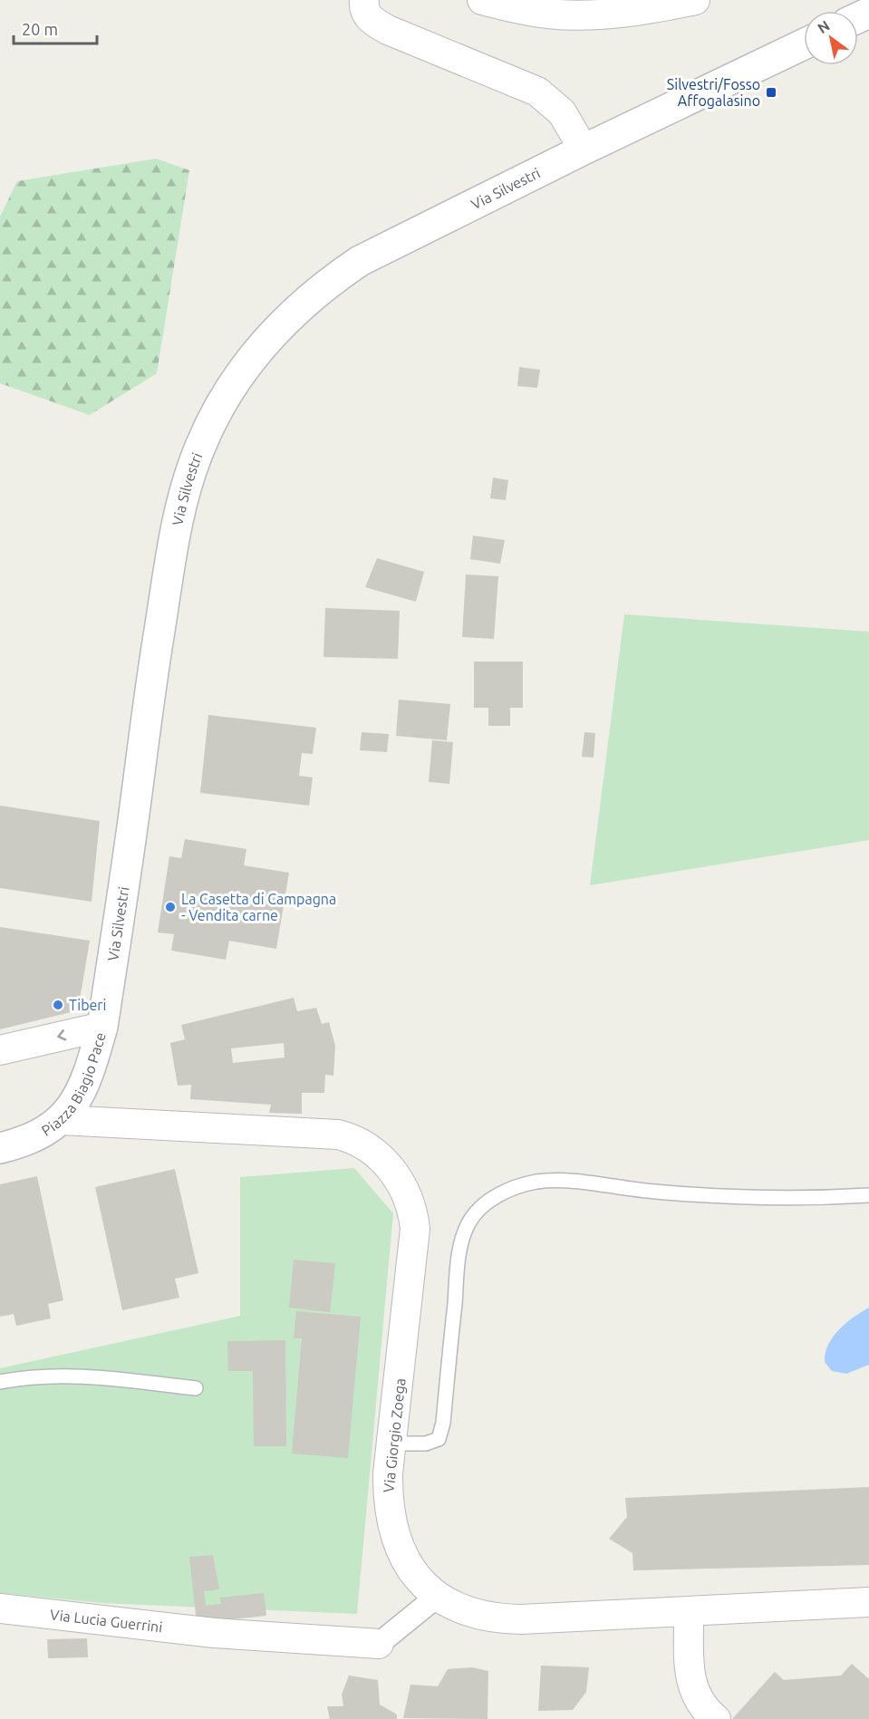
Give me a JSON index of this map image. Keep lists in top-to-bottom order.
{
  "streets": {
    "main road": ["Via Silvestri", "Piazza Biagio Pace"],
    "street": ["Via Giorgio Zoega", "Via Lucia Guerrini"]
  },
  "crossings": [
    ["Via Silvestri", "Piazza Biagio Pace"],
    ["Piazza Biagio Pace", "Via Giorgio Zoega"]
  ],
  "one_way": ["Piazza Biagio Pace"],
  "places": {
    "transit": ["Silvestri/Fosso Affogalasino"],
    "other": ["La Casetta di Campagna - Vendita carne", "Tiberi"]
  },
  "scale_bar": "20 m",
  "north": "top left"
}
